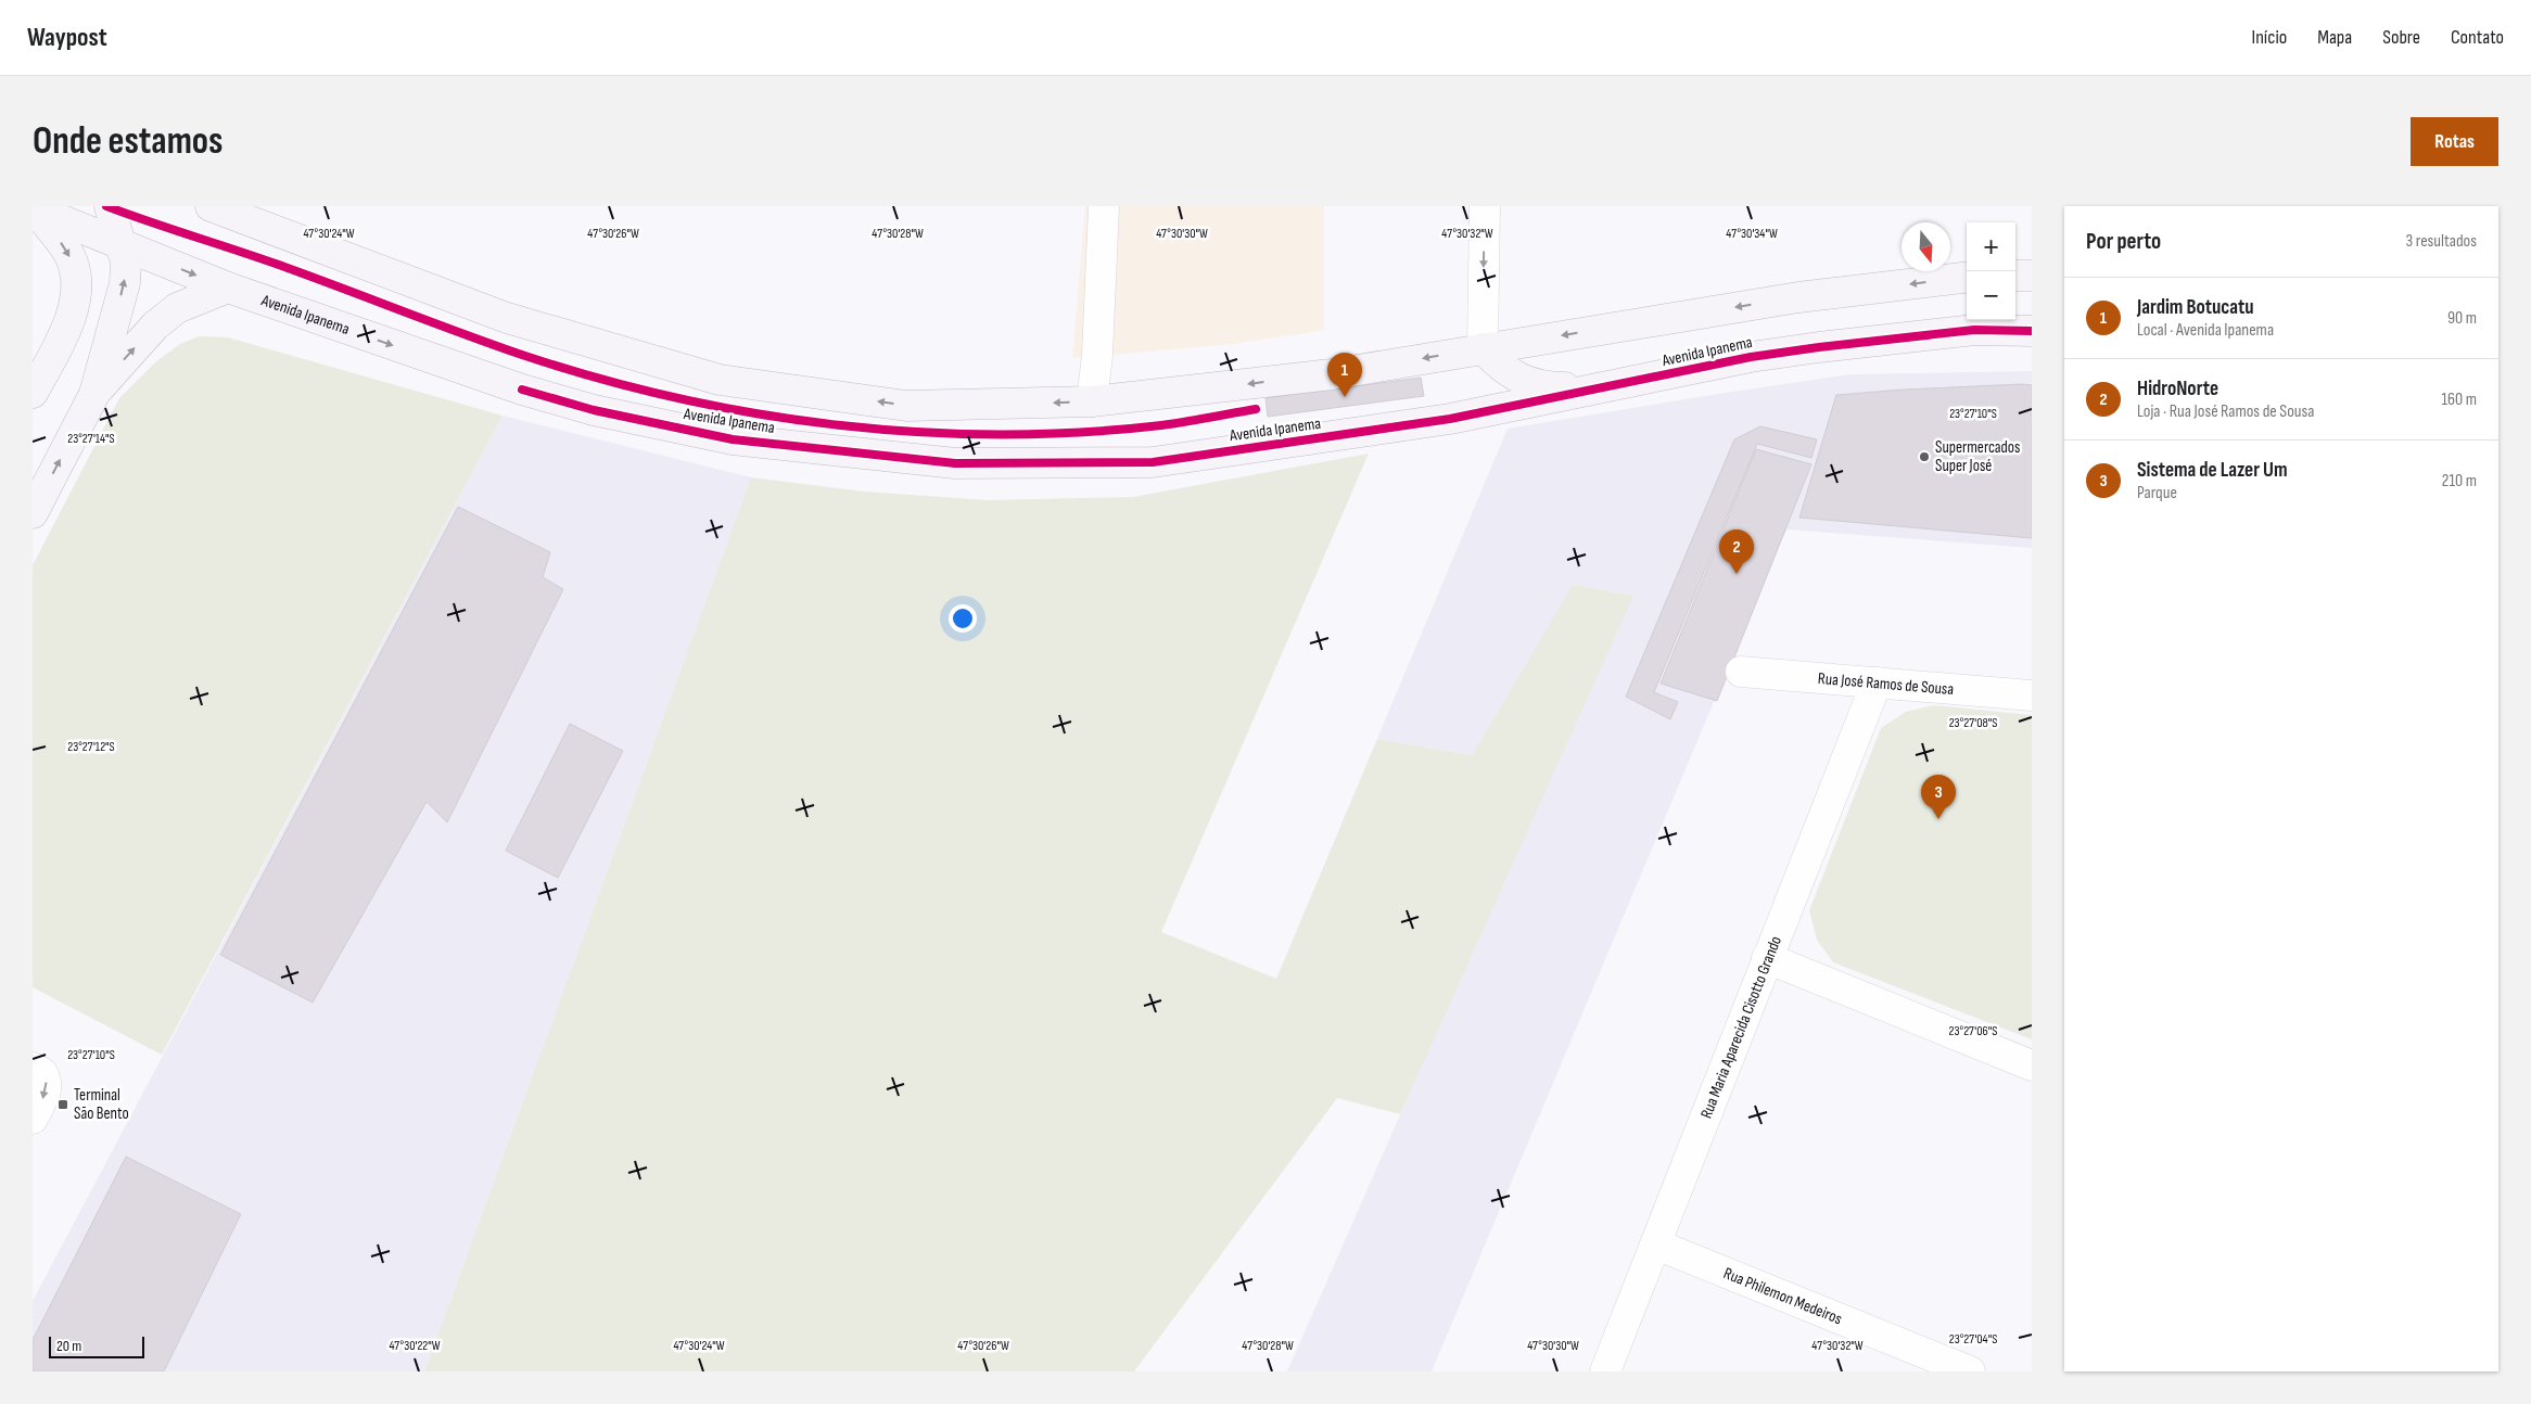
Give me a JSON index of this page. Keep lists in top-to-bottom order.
{
  "streets": {
    "main road": ["Avenida Ipanema"],
    "street": ["Rua José Ramos de Sousa", "Rua Maria Aparecida Cisotto Grando", "Rua Philemon Medeiros"]
  },
  "crossings": [
    ["Rua José Ramos de Sousa", "Rua Maria Aparecida Cisotto Grando"],
    ["Rua Maria Aparecida Cisotto Grando", "Rua Philemon Medeiros"]
  ],
  "places": {
    "other": ["Supermercados Super José"],
    "transit": ["Terminal São Bento"]
  },
  "scale_bar": "20 m",
  "north": "bottom",
  "page": {
    "header": "Waypost",
    "nav": [
      "Início",
      "Mapa",
      "Sobre",
      "Contato"
    ],
    "buttons": "Rotas",
    "title": "Onde estamos",
    "heading": ["Por perto", "3 resultados"],
    "map_buttons": ["+", "−"],
    "list": [
      {
        "mark": "1",
        "name": "Jardim Botucatu",
        "note": "Local · Avenida Ipanema",
        "value": "90 m"
      },
      {
        "mark": "2",
        "name": "HidroNorte",
        "note": "Loja · Rua José Ramos de Sousa",
        "value": "160 m"
      },
      {
        "mark": "3",
        "name": "Sistema de Lazer Um",
        "note": "Parque",
        "value": "210 m"
      }
    ],
    "pins": ["1", "2", "3"],
    "scale": "20 m"
  },
  "coordinates": [
    "47°30'24\"W",
    "47°30'26\"W",
    "47°30'28\"W",
    "47°30'30\"W",
    "47°30'32\"W",
    "47°30'34\"W",
    "23°27'10\"S",
    "23°27'14\"S",
    "23°27'08\"S",
    "23°27'12\"S",
    "23°27'06\"S",
    "23°27'04\"S",
    "47°30'22\"W"
  ]
}
